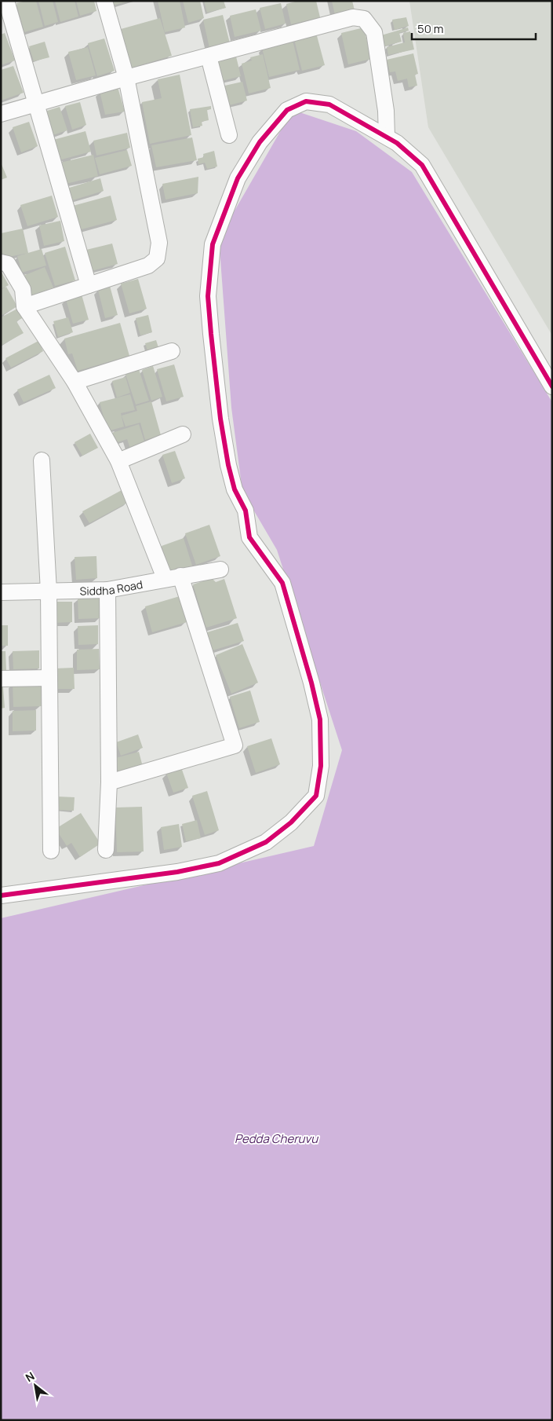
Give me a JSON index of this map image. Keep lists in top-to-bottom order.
{
  "streets": {
    "street": ["Siddha Road"]
  },
  "water": ["Pedda Cheruvu"],
  "scale_bar": "50 m",
  "north": "top left"
}
